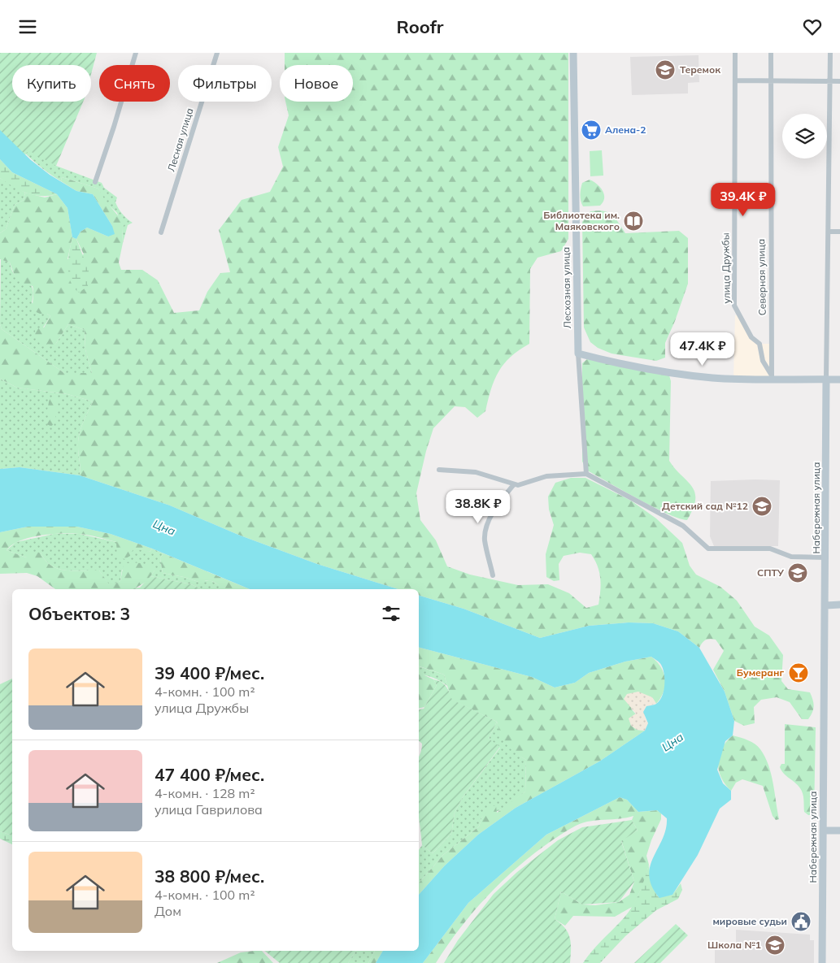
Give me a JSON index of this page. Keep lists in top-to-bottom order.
{
  "streets": {
    "street": [
      "Лесная улица",
      "улица Дружбы",
      "Северная улица",
      "Лесхозная улица",
      "Набережная улица"
    ]
  },
  "crossings": [
    ["улица Дружбы", "Северная улица"]
  ],
  "water": ["Цна"],
  "places": {
    "school or university": [
      "Теремок",
      "Детский сад №12",
      "СПТУ",
      "Школа №1"
    ],
    "supermarket": ["Алена-2"],
    "library": ["Библиотека им. Маяковского"],
    "bar": ["Бумеранг"],
    "public building": ["мировые судьи"]
  },
  "page": {
    "header": "Roofr",
    "chip": [
      "Купить",
      "Снять",
      "Фильтры",
      "Новое"
    ],
    "price": ["39.4K ₽", "47.4K ₽", "38.8K ₽"],
    "heading": "Объектов: 3",
    "list": [
      {
        "name": "39 400 ₽/мес.",
        "note": "4-комн. · 100 m² · улица Дружбы"
      },
      {
        "name": "47 400 ₽/мес.",
        "note": "4-комн. · 128 m² · улица Гаврилова"
      },
      {
        "name": "38 800 ₽/мес.",
        "note": "4-комн. · 100 m² · Дом"
      }
    ]
  }
}
